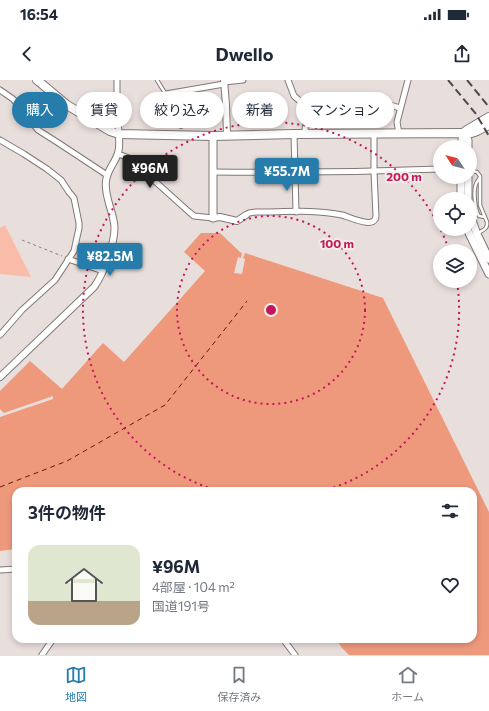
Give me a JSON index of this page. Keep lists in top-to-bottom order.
{
  "north": "top left",
  "page": {
    "status": "16:54",
    "header": "Dwello",
    "chip": [
      "購入",
      "賃貸",
      "絞り込み",
      "新着",
      "マンション"
    ],
    "price": ["¥96M", "¥55.7M", "¥82.5M"],
    "heading": "3件の物件",
    "list": [
      {
        "name": "¥96M",
        "note": "4部屋 · 104 m² · 国道191号"
      }
    ],
    "tabs": ["地図", "保存済み", "ホーム"]
  },
  "rings": ["200 m", "100 m"]
}
